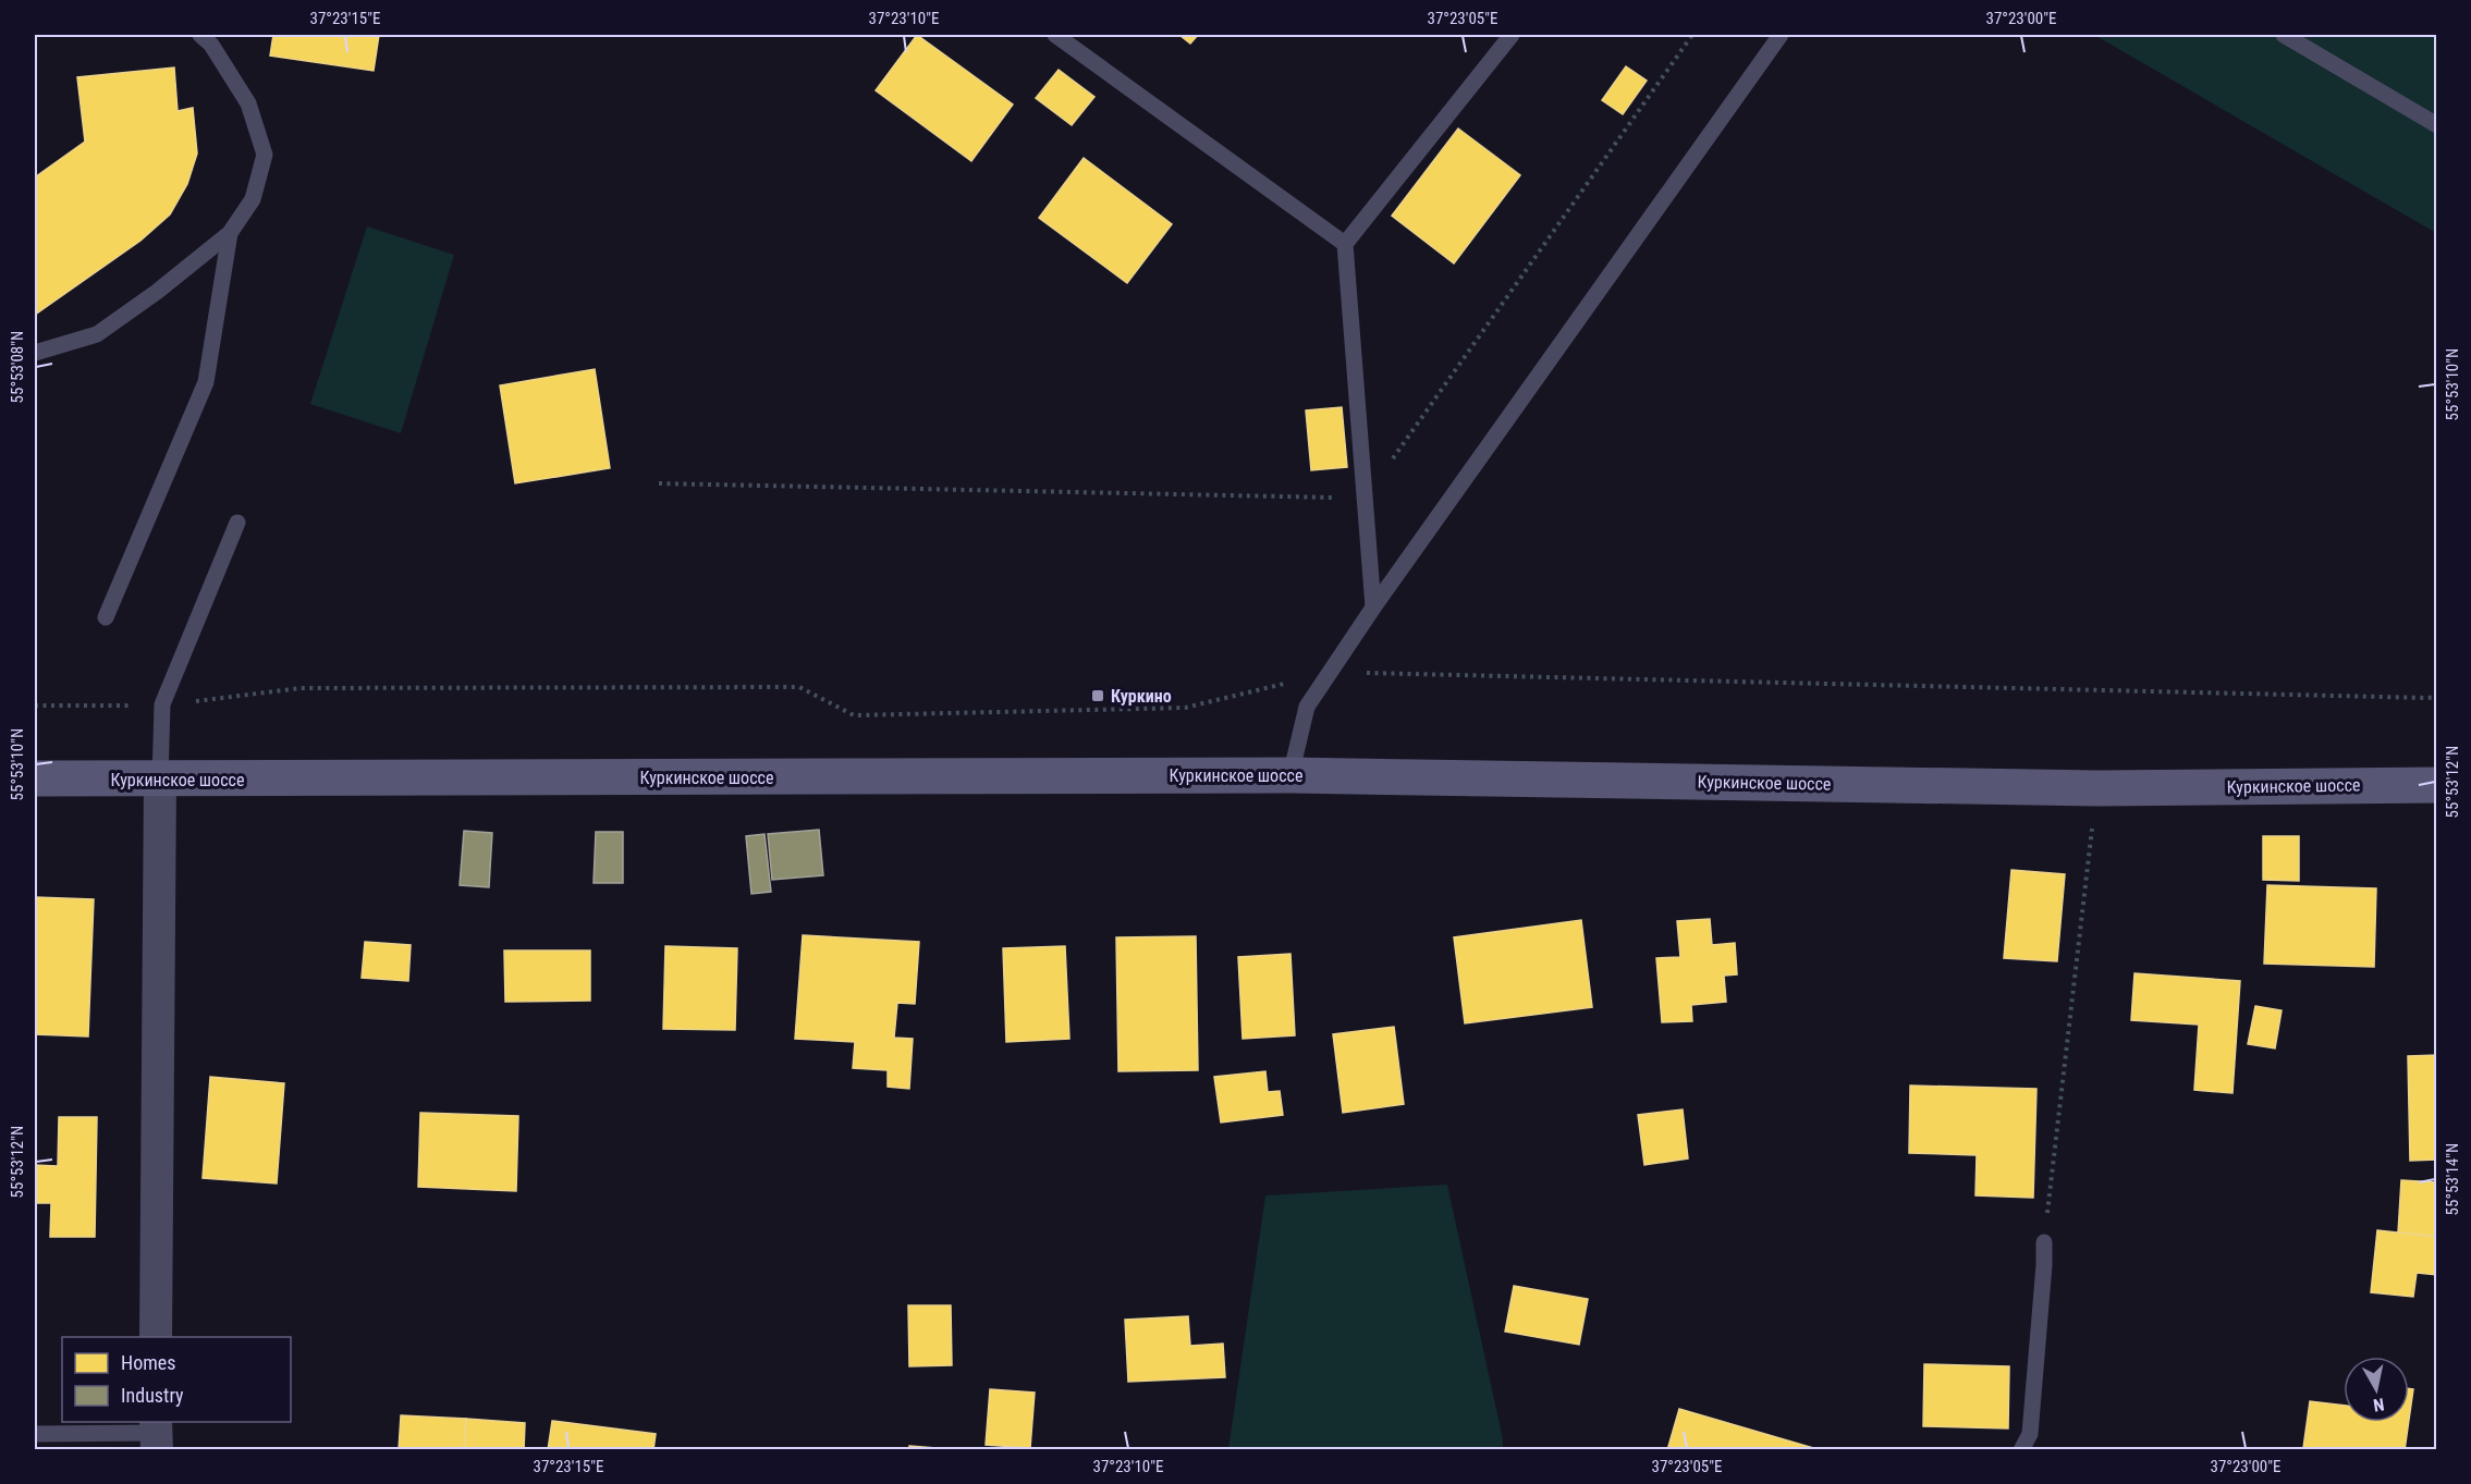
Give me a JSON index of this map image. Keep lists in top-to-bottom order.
{
  "streets": {
    "main road": ["Куркинское шоссе"]
  },
  "places": {
    "transit": ["Куркино"]
  },
  "legend": ["Homes", "Industry"],
  "north": "bottom",
  "coordinates": [
    "37°23'15\"E",
    "37°23'10\"E",
    "37°23'05\"E",
    "37°23'00\"E",
    "55°53'08\"N",
    "55°53'10\"N",
    "55°53'12\"N",
    "55°53'14\"N"
  ]
}
